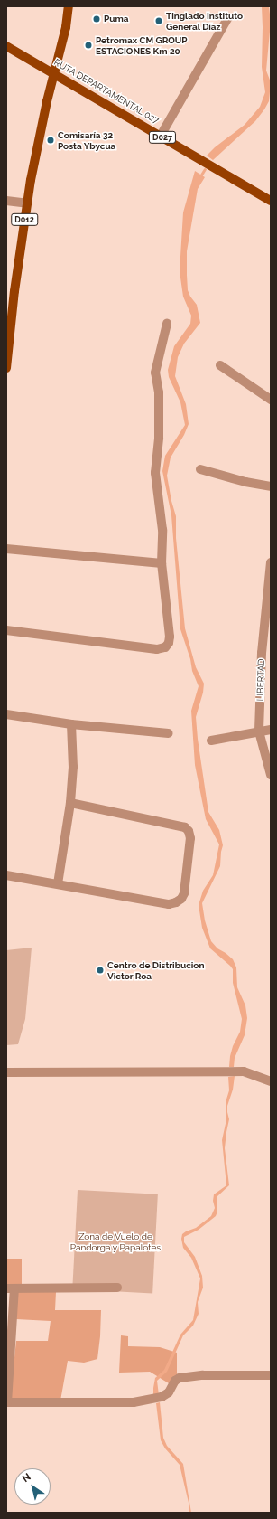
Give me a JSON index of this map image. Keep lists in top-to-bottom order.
{
  "streets": {
    "main road": ["RUTA DEPARTAMENTAL 027", "D027", "D012"],
    "street": ["LIBERTAD"]
  },
  "crossings": [
    ["RUTA DEPARTAMENTAL 027", "D012"]
  ],
  "parks": ["Zona de Vuelo de Pandorga y Papalotes"],
  "places": [
    "Puma",
    "Tinglado Instituto General Díaz",
    "Petromax CM GROUP ESTACIONES Km 20",
    "Comisaría 32 Posta Ybycua",
    "Centro de Distribucion Victor Roa"
  ],
  "north": "top left"
}
